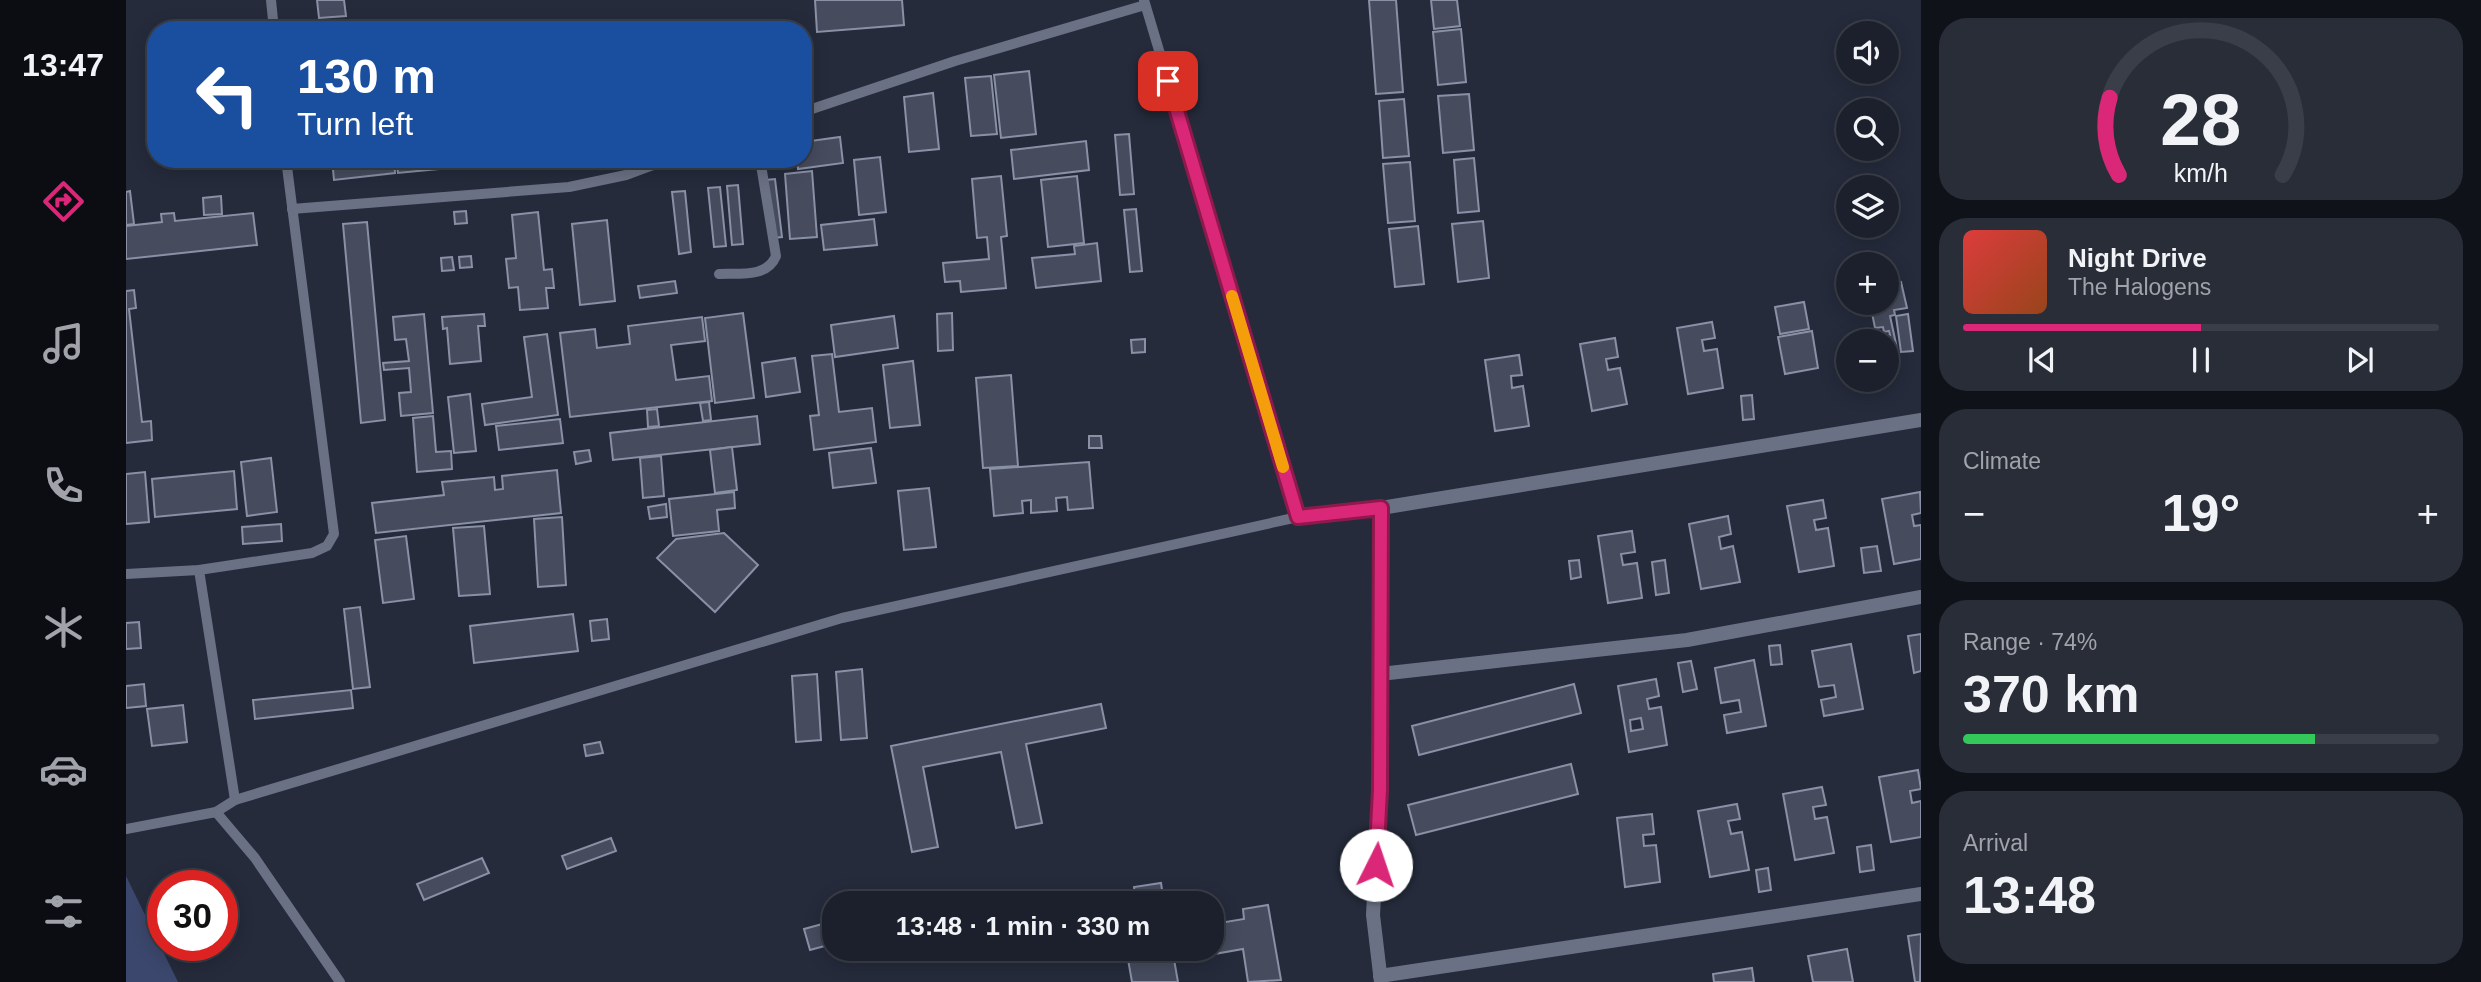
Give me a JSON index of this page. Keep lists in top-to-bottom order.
{
  "page": {
    "tabs": "13:47",
    "map_buttons": ["+", "−"],
    "turn": ["130 m", "Turn left"],
    "song": ["Night Drive", "The Halogens"],
    "tile": [
      "Climate",
      ["Range · 74%", "370 km"],
      ["Arrival", "13:48"]
    ],
    "heat": ["−", "19°", "+"],
    "limit": "30",
    "trip": "13:48 · 1 min · 330 m",
    "gauge": ["28", "km/h"]
  }
}
